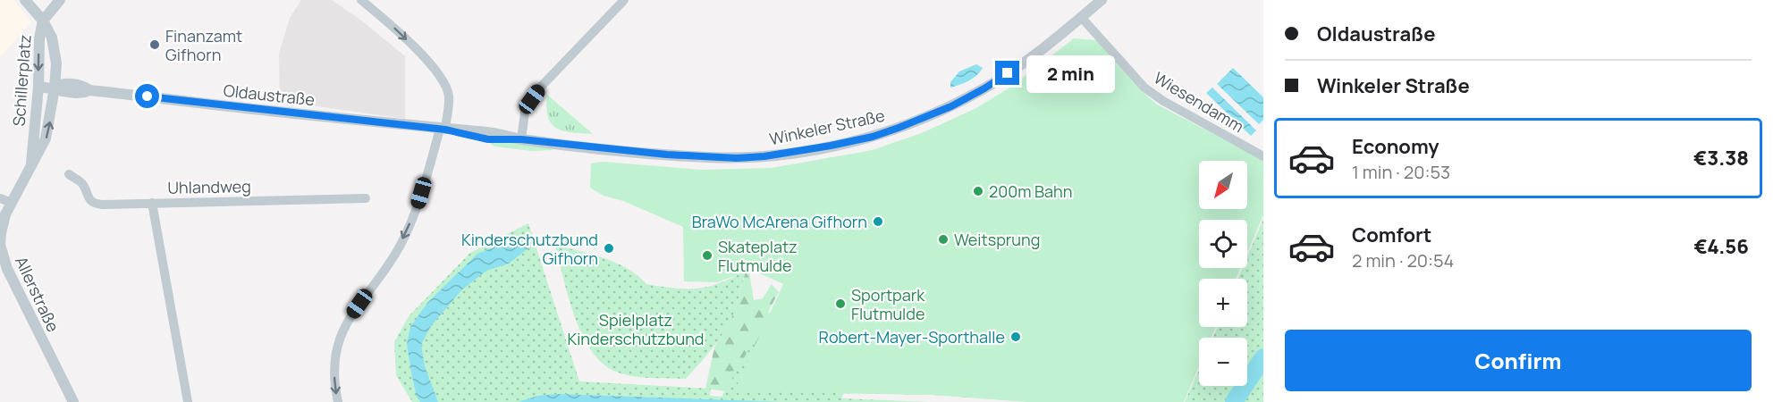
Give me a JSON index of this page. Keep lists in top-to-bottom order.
{
  "streets": {
    "street": [
      "Schillerplatz",
      "Oldaustraße",
      "Wiesendamm",
      "Winkeler Straße",
      "Uhlandweg",
      "Allerstraße"
    ]
  },
  "crossings": [
    ["Schillerplatz", "Oldaustraße"],
    ["Schillerplatz", "Allerstraße"],
    ["Oldaustraße", "Winkeler Straße"],
    ["Wiesendamm", "Winkeler Straße"]
  ],
  "parks": ["Spielplatz Kinderschutzbund"],
  "places": [
    "Finanzamt Gifhorn",
    "200m Bahn",
    "BraWo McArena Gifhorn",
    "Weitsprung",
    "Kinderschutzbund Gifhorn",
    "Skateplatz Flutmulde",
    "Sportpark Flutmulde",
    "Robert-Mayer-Sporthalle"
  ],
  "north": "bottom left",
  "page": {
    "banner": ["Oldaustraße", "Winkeler Straße"],
    "bubble": "2 min",
    "list": [
      {
        "name": "Economy",
        "note": "1 min · 20:53",
        "value": "€3.38"
      },
      {
        "name": "Comfort",
        "note": "2 min · 20:54",
        "value": "€4.56"
      }
    ],
    "map_buttons": ["+", "−"],
    "buttons": "Confirm"
  }
}
